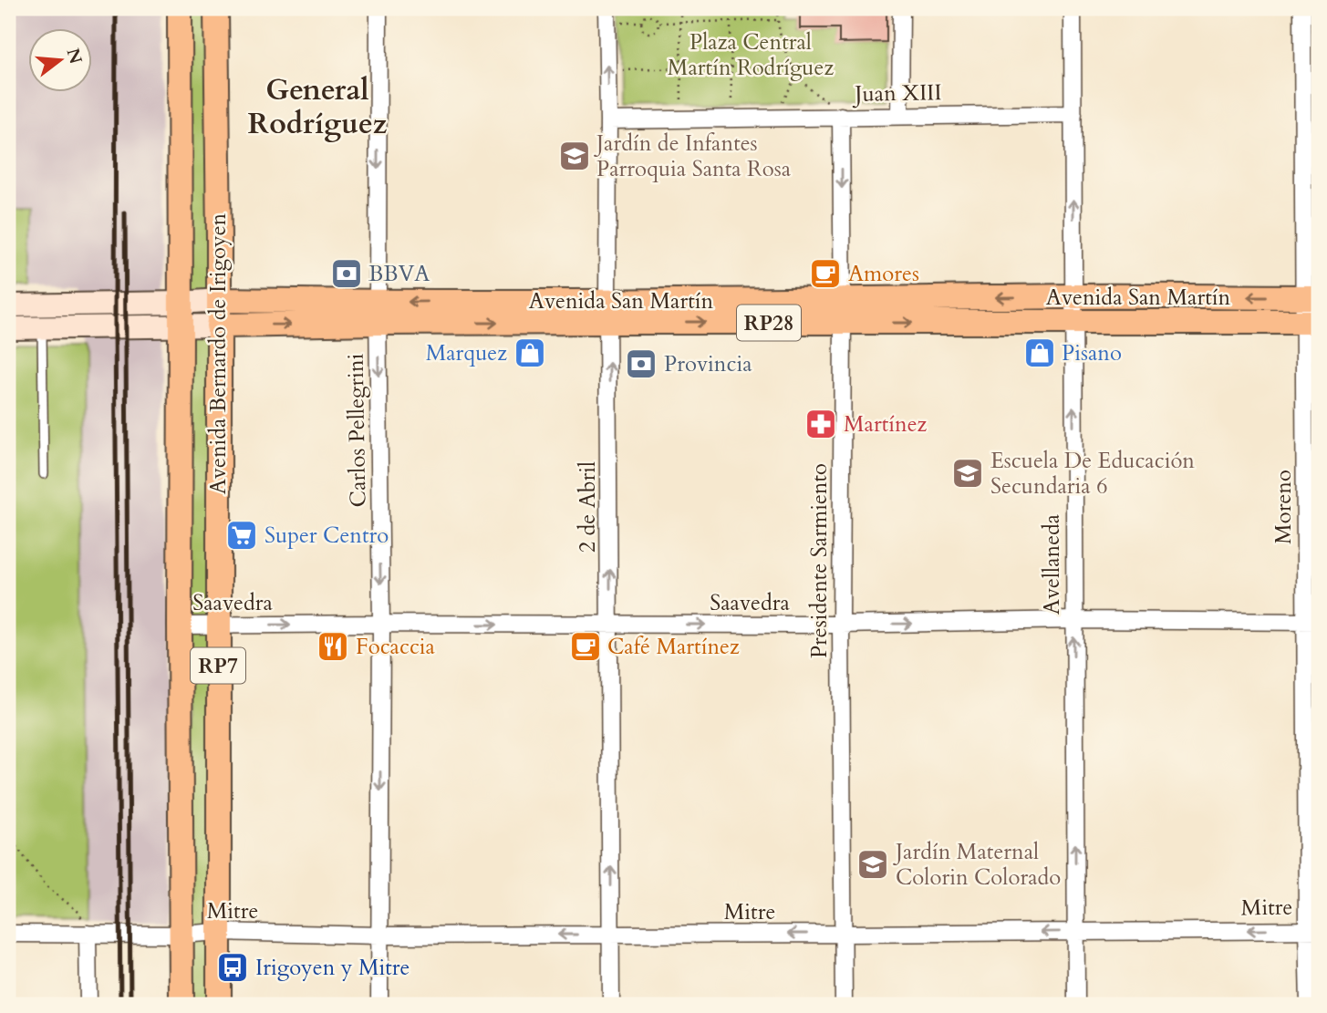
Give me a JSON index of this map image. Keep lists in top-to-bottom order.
{
  "streets": {
    "main road": [
      "Avenida San Martín",
      "RP28",
      "Avenida Bernardo de Irigoyen",
      "RP7"
    ],
    "street": [
      "Juan XIII",
      "Carlos Pellegrini",
      "2 de Abril",
      "Moreno",
      "Presidente Sarmiento",
      "Avellaneda",
      "Saavedra",
      "Mitre"
    ]
  },
  "crossings": [
    ["Juan XIII", "2 de Abril"],
    ["Juan XIII", "Presidente Sarmiento"],
    ["Juan XIII", "Avellaneda"],
    ["Avenida San Martín", "RP28"],
    ["Avenida San Martín", "Avenida Bernardo de Irigoyen"],
    ["Avenida San Martín", "Carlos Pellegrini"],
    ["Avenida San Martín", "2 de Abril"],
    ["Avenida San Martín", "Moreno"],
    ["Avenida San Martín", "Presidente Sarmiento"],
    ["Avenida San Martín", "Avellaneda"],
    ["Avenida Bernardo de Irigoyen", "Saavedra"],
    ["Avenida Bernardo de Irigoyen", "Mitre"],
    ["Carlos Pellegrini", "Saavedra"],
    ["Carlos Pellegrini", "Mitre"],
    ["2 de Abril", "Saavedra"],
    ["2 de Abril", "Mitre"],
    ["Moreno", "Saavedra"],
    ["Moreno", "Mitre"],
    ["Presidente Sarmiento", "Saavedra"],
    ["Presidente Sarmiento", "Mitre"],
    ["Avellaneda", "Saavedra"],
    ["Avellaneda", "Mitre"]
  ],
  "one_way": [
    "Carlos Pellegrini",
    "2 de Abril",
    "Avellaneda",
    "Saavedra",
    "Mitre"
  ],
  "districts": ["General Rodríguez"],
  "parks": ["Plaza Central Martín Rodríguez"],
  "places": {
    "school or university": ["Jardín de Infantes Parroquia Santa Rosa", "Escuela De Educación Secundaria 6", "Jardín Maternal Colorin Colorado"],
    "bank": ["BBVA", "Provincia"],
    "cafe": ["Amores", "Café Martínez"],
    "shop": ["Marquez", "Pisano"],
    "pharmacy": ["Martínez"],
    "supermarket": ["Super Centro"],
    "restaurant": ["Focaccia"],
    "bus stop": ["Irigoyen y Mitre"]
  },
  "north": "right"
}
